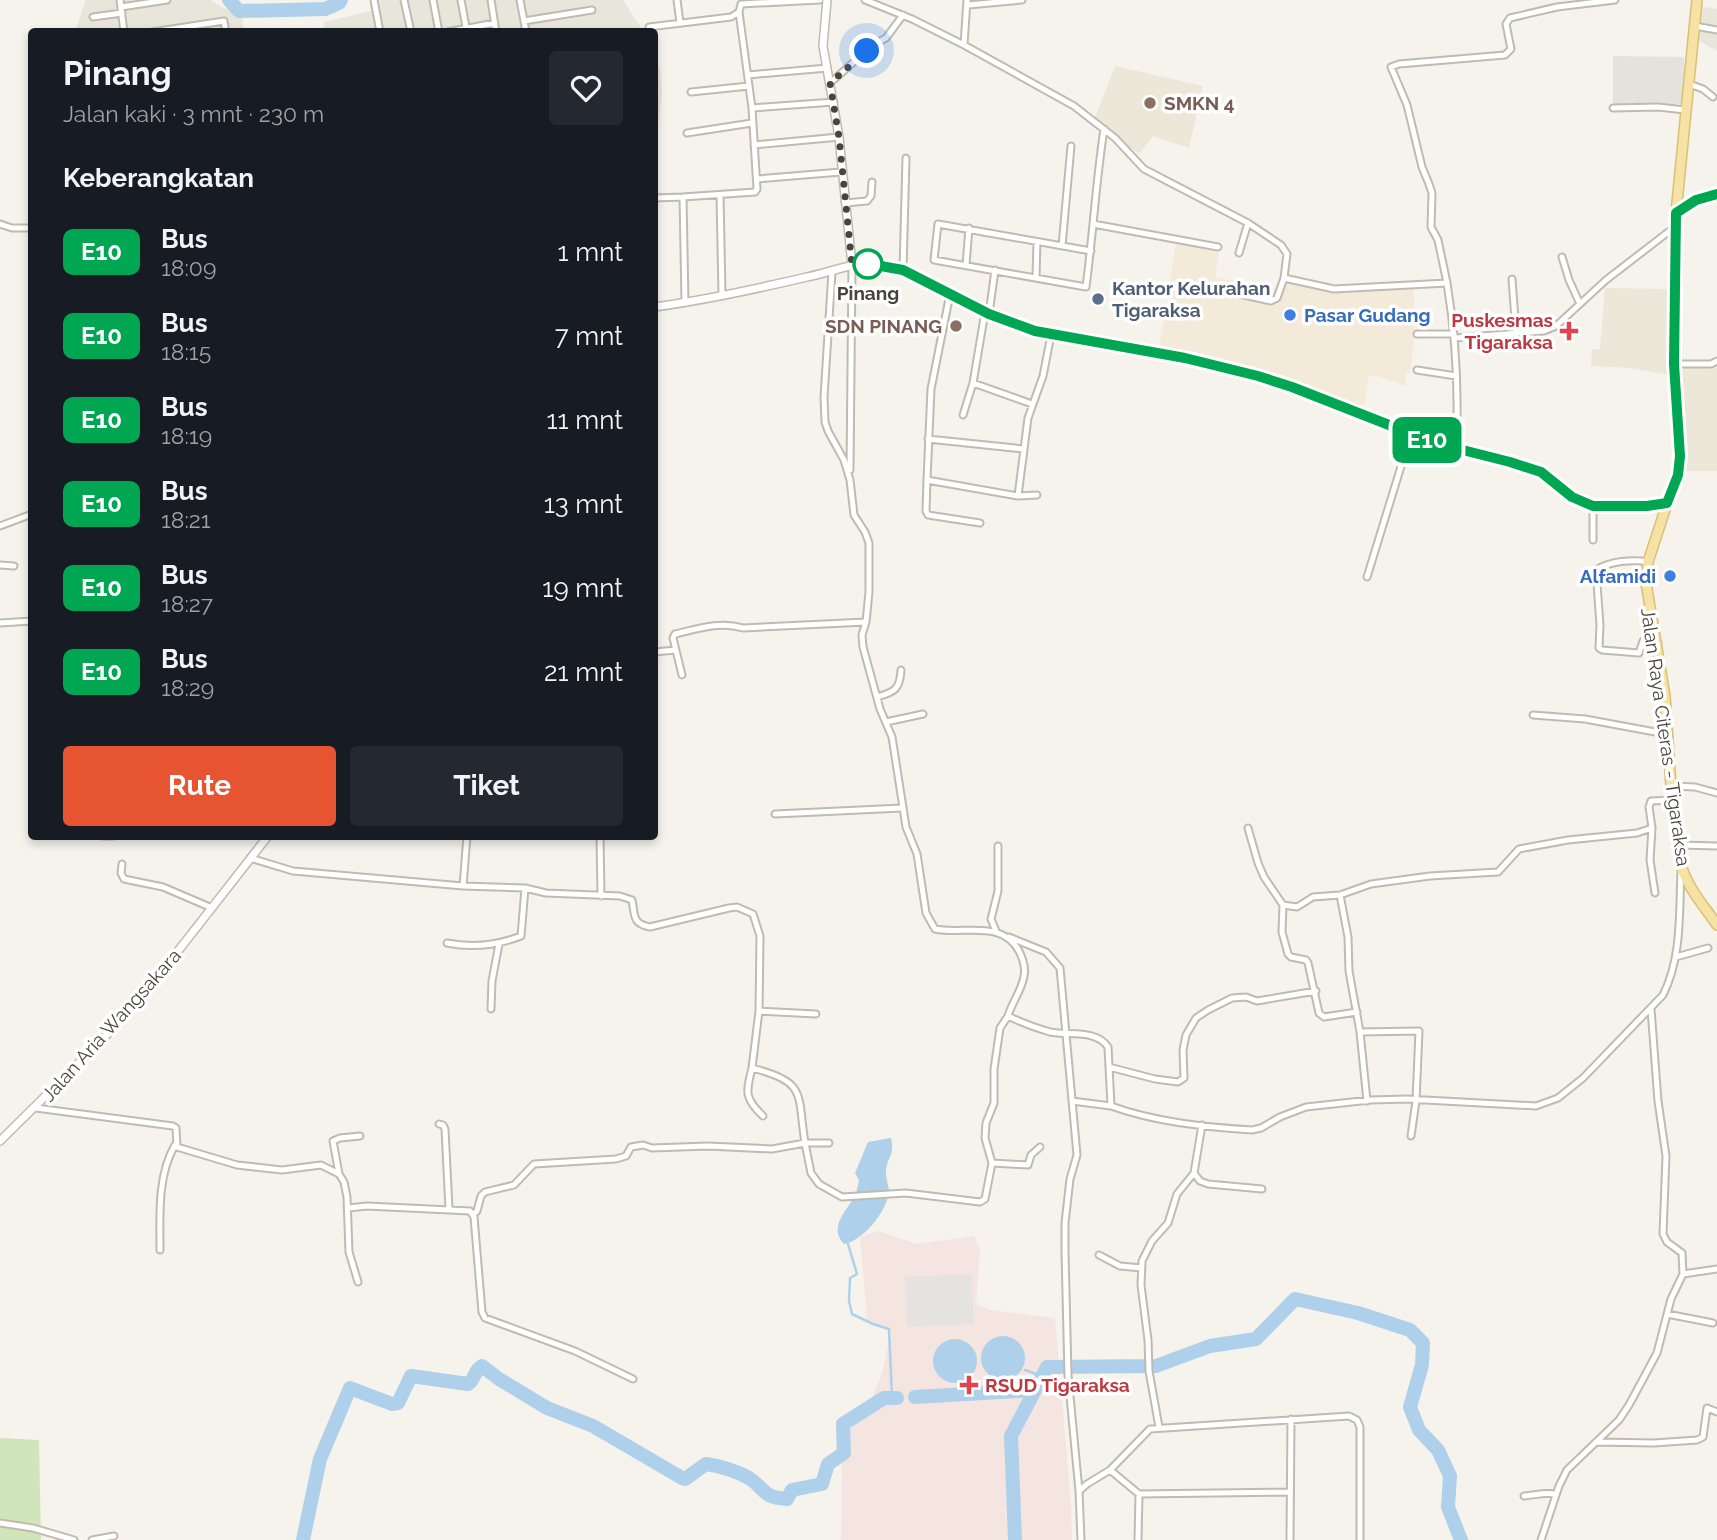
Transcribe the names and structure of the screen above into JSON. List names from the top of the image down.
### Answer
{
  "streets": {
    "main road": ["Jalan Raya Citeras - Tigaraksa"],
    "street": ["Jalan Aria Wangsakara"]
  },
  "places": {
    "other": [
      "SMKN 4",
      "Pinang",
      "Kantor Kelurahan Tigaraksa",
      "Pasar Gudang",
      "SDN PINANG",
      "Alfamidi"
    ],
    "health": ["Puskesmas Tigaraksa", "RSUD Tigaraksa"]
  },
  "lines": ["bus line E10"],
  "page": {
    "on_map": "E10",
    "heading": [
      ["Pinang", "Jalan kaki · 3 mnt · 230 m"],
      "Keberangkatan"
    ],
    "list": [
      {
        "mark": "E10",
        "name": "Bus",
        "note": "18:09",
        "value": "1 mnt"
      },
      {
        "mark": "E10",
        "name": "Bus",
        "note": "18:15",
        "value": "7 mnt"
      },
      {
        "mark": "E10",
        "name": "Bus",
        "note": "18:19",
        "value": "11 mnt"
      },
      {
        "mark": "E10",
        "name": "Bus",
        "note": "18:21",
        "value": "13 mnt"
      },
      {
        "mark": "E10",
        "name": "Bus",
        "note": "18:27",
        "value": "19 mnt"
      },
      {
        "mark": "E10",
        "name": "Bus",
        "note": "18:29",
        "value": "21 mnt"
      }
    ],
    "buttons": ["Rute", "Tiket"]
  }
}
